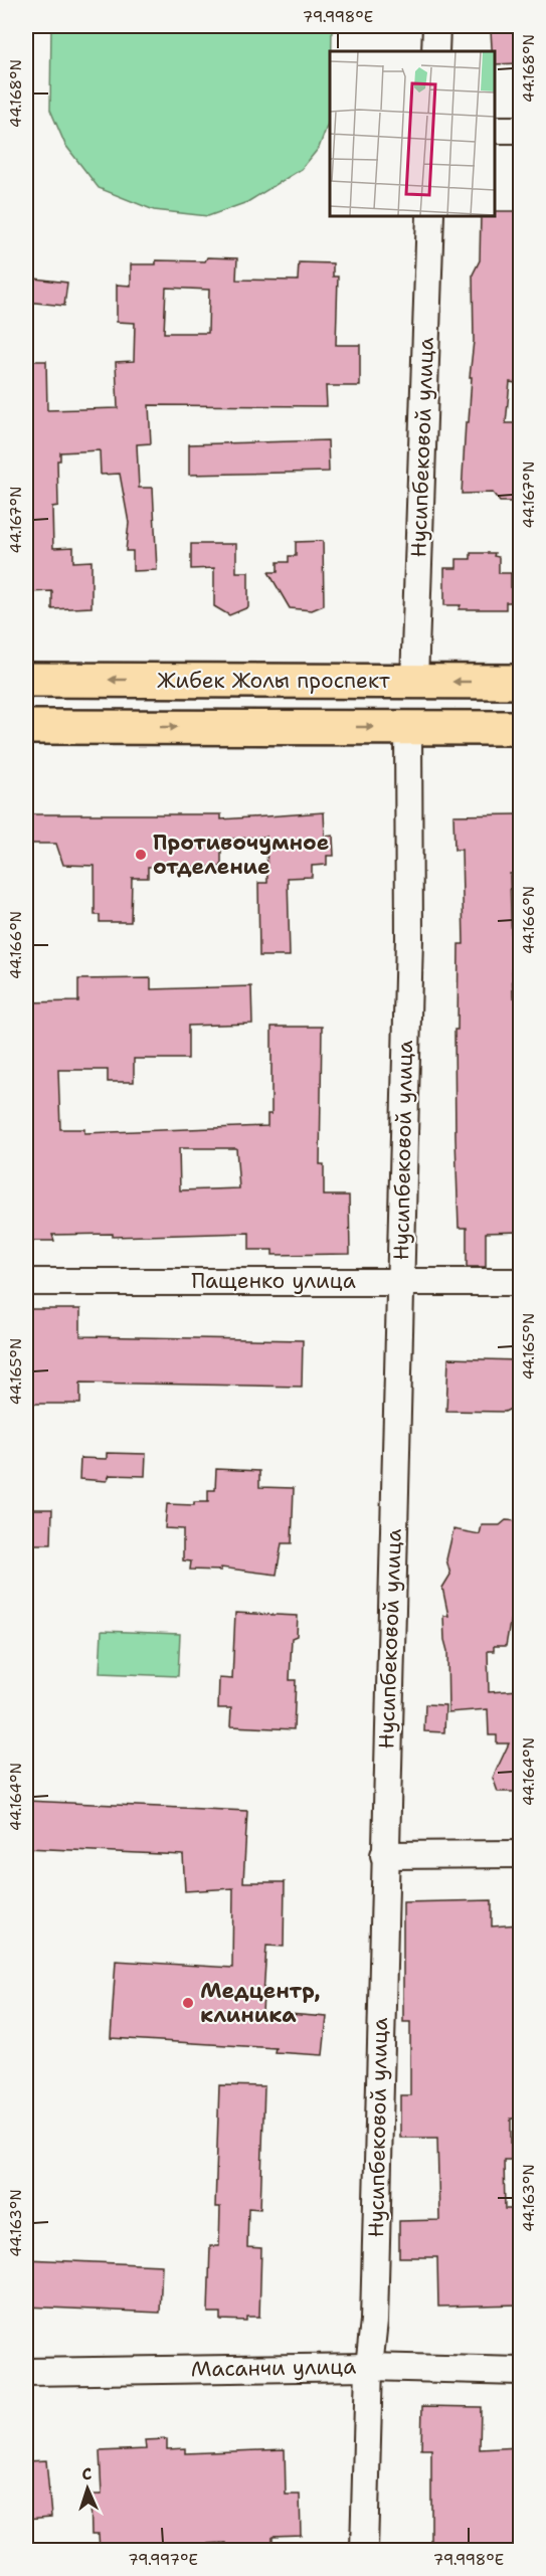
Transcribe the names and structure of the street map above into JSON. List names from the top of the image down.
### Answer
{
  "streets": {
    "highway": ["Жибек Жолы проспект"],
    "street": ["Нусипбековой улица", "Пащенко улица", "Масанчи улица"]
  },
  "crossings": [
    ["Нусипбековой улица", "Жибек Жолы проспект"],
    ["Нусипбековой улица", "Пащенко улица"],
    ["Нусипбековой улица", "Масанчи улица"]
  ],
  "places": ["Противочумное отделение", "Медцентр, клиника"],
  "north": "top",
  "coordinates": [
    "79.998°E",
    "44.168°N",
    "44.167°N",
    "44.166°N",
    "44.165°N",
    "44.164°N",
    "44.163°N",
    "79.997°E"
  ]
}
